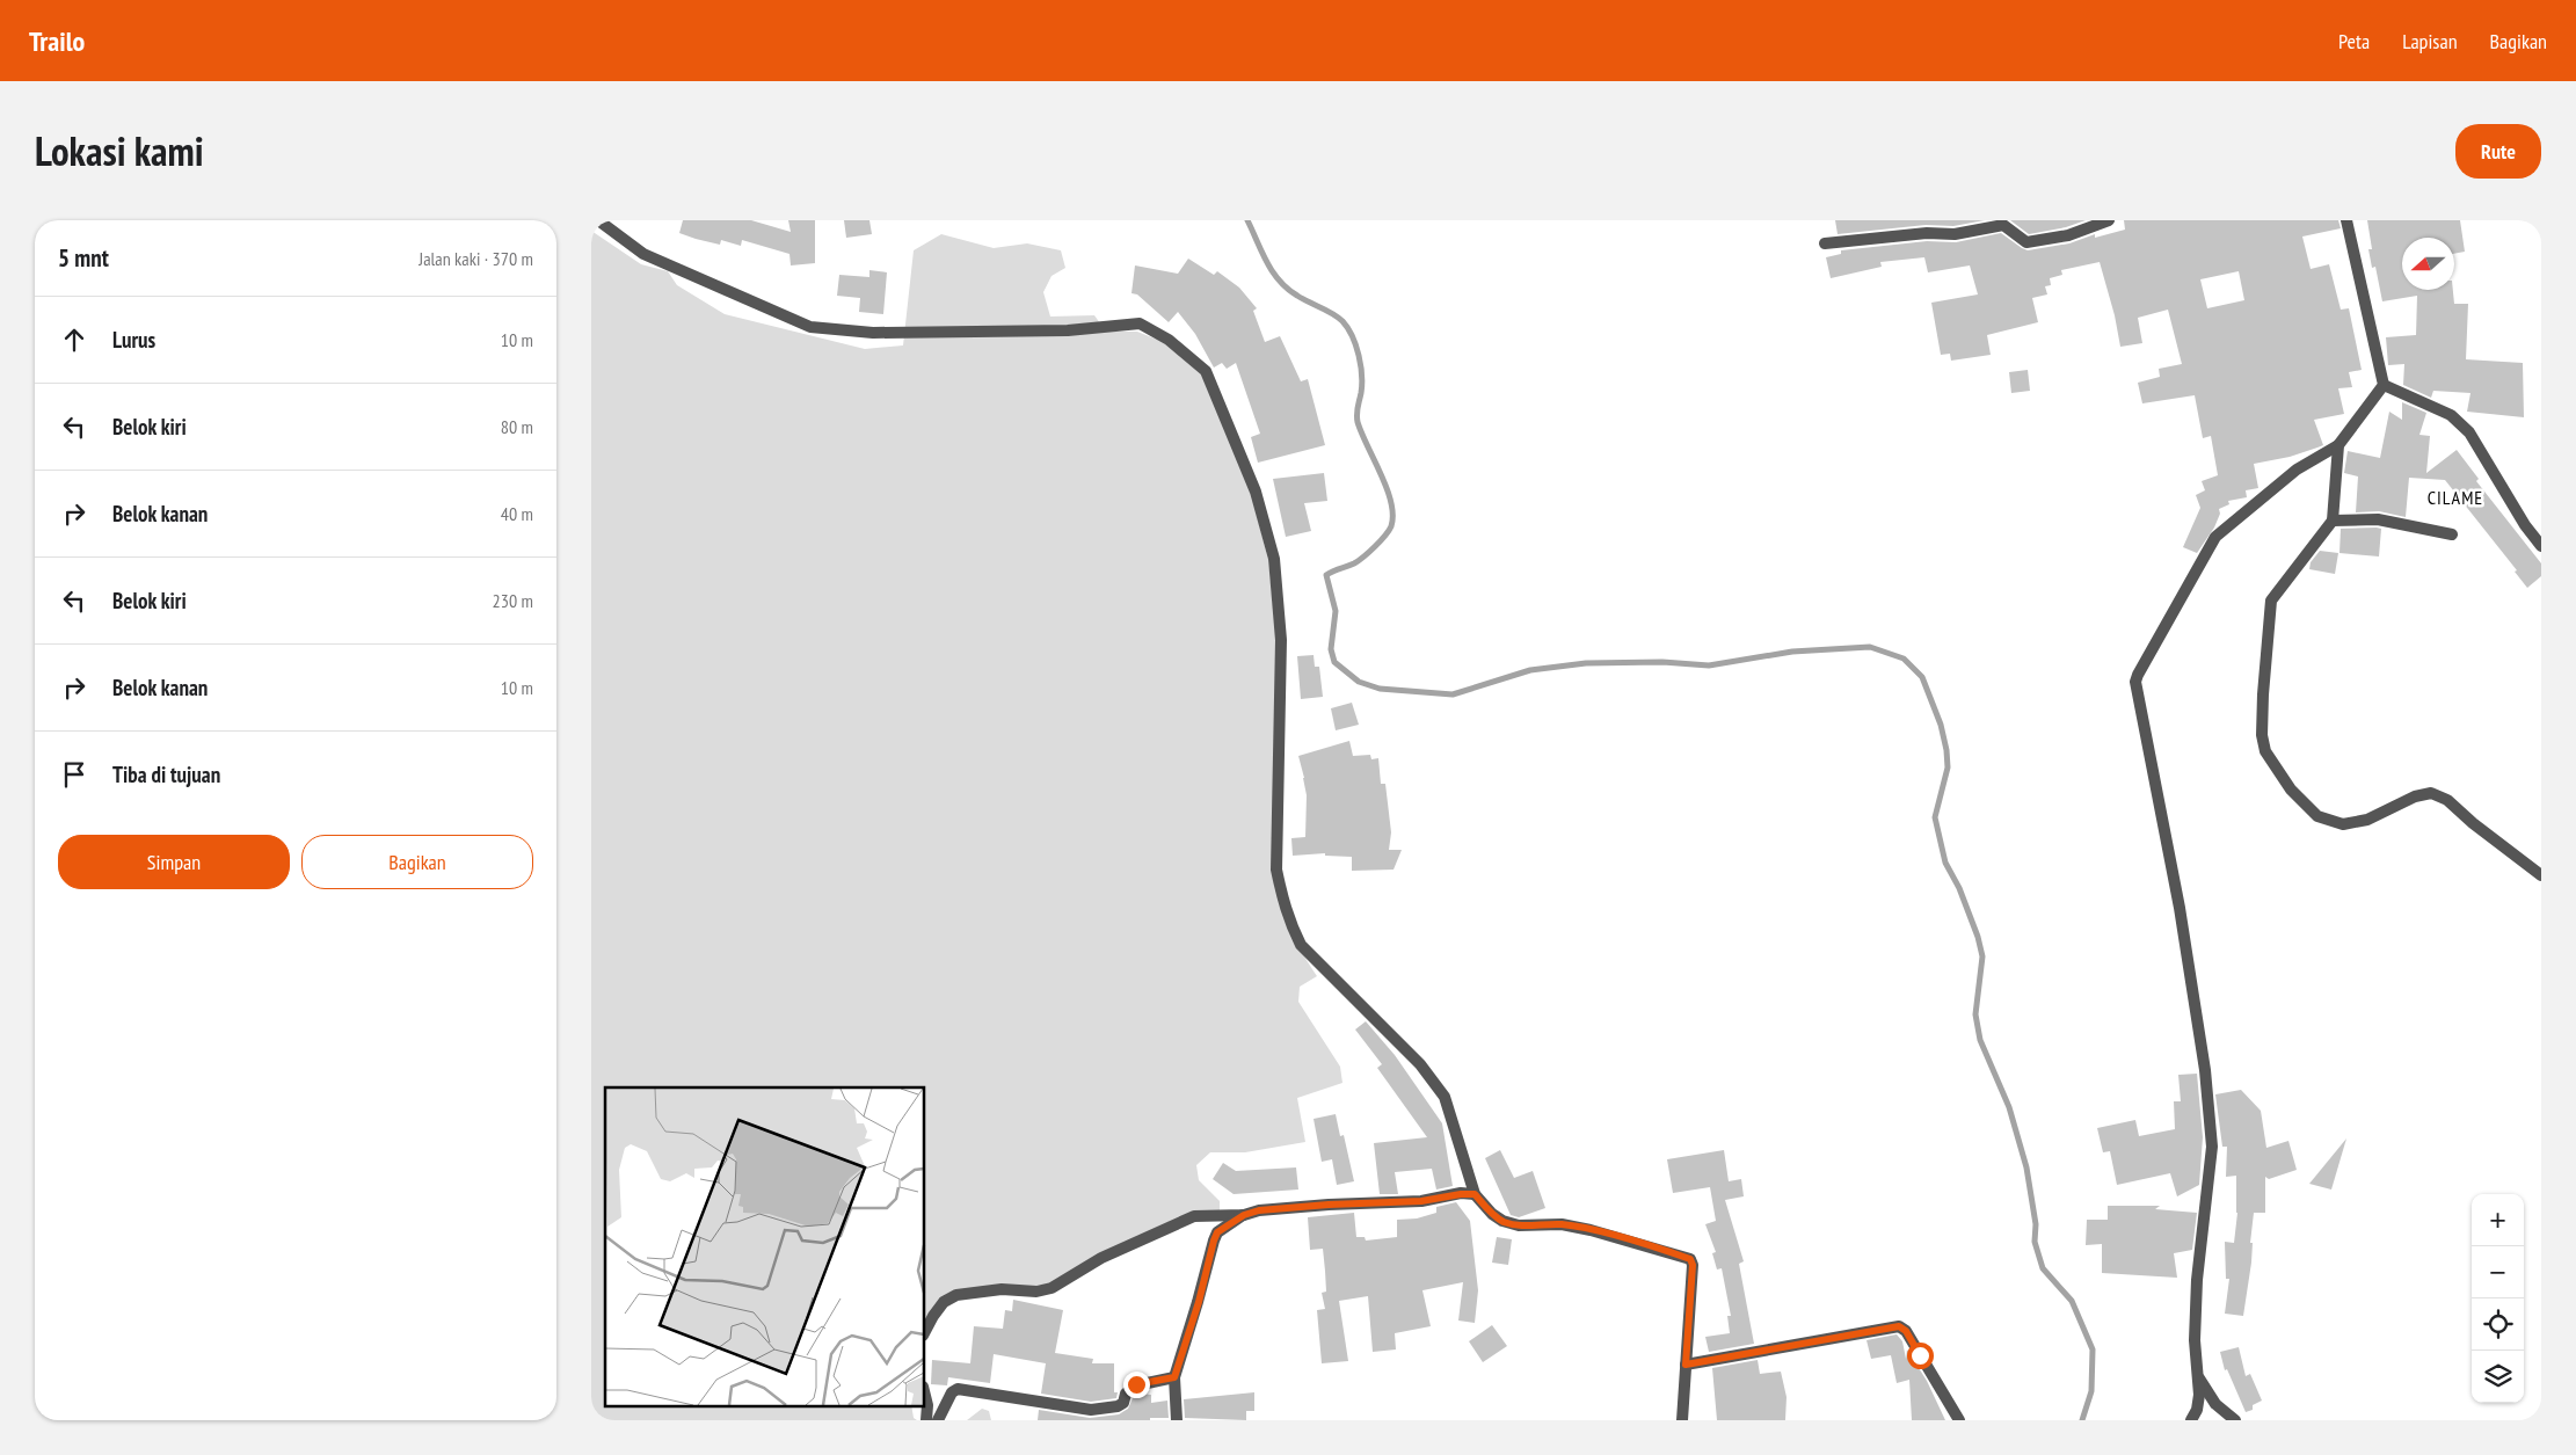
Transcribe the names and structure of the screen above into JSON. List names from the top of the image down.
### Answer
{
  "districts": ["CILAME"],
  "north": "left",
  "page": {
    "header": "Trailo",
    "nav": ["Peta", "Lapisan", "Bagikan"],
    "title": "Lokasi kami",
    "buttons": [
      "Rute",
      ["Simpan", "Bagikan"]
    ],
    "heading": ["5 mnt", "Jalan kaki · 370 m"],
    "list": [
      ["Lurus", "10 m"],
      ["Belok kiri", "80 m"],
      ["Belok kanan", "40 m"],
      ["Belok kiri", "230 m"],
      ["Belok kanan", "10 m"],
      "Tiba di tujuan"
    ],
    "map_buttons": ["+", "−"]
  }
}
